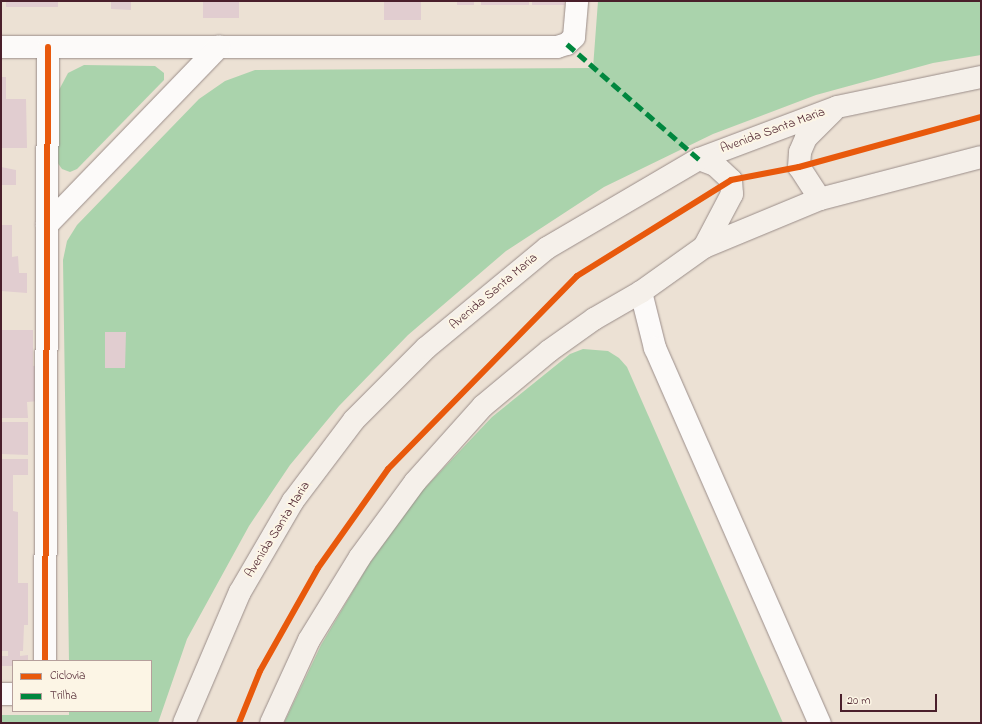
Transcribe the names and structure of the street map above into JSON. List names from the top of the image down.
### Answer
{
  "streets": {
    "main road": ["Avenida Santa Maria"]
  },
  "legend": ["Ciclovia", "Trilha"],
  "scale_bar": "20 m"
}
